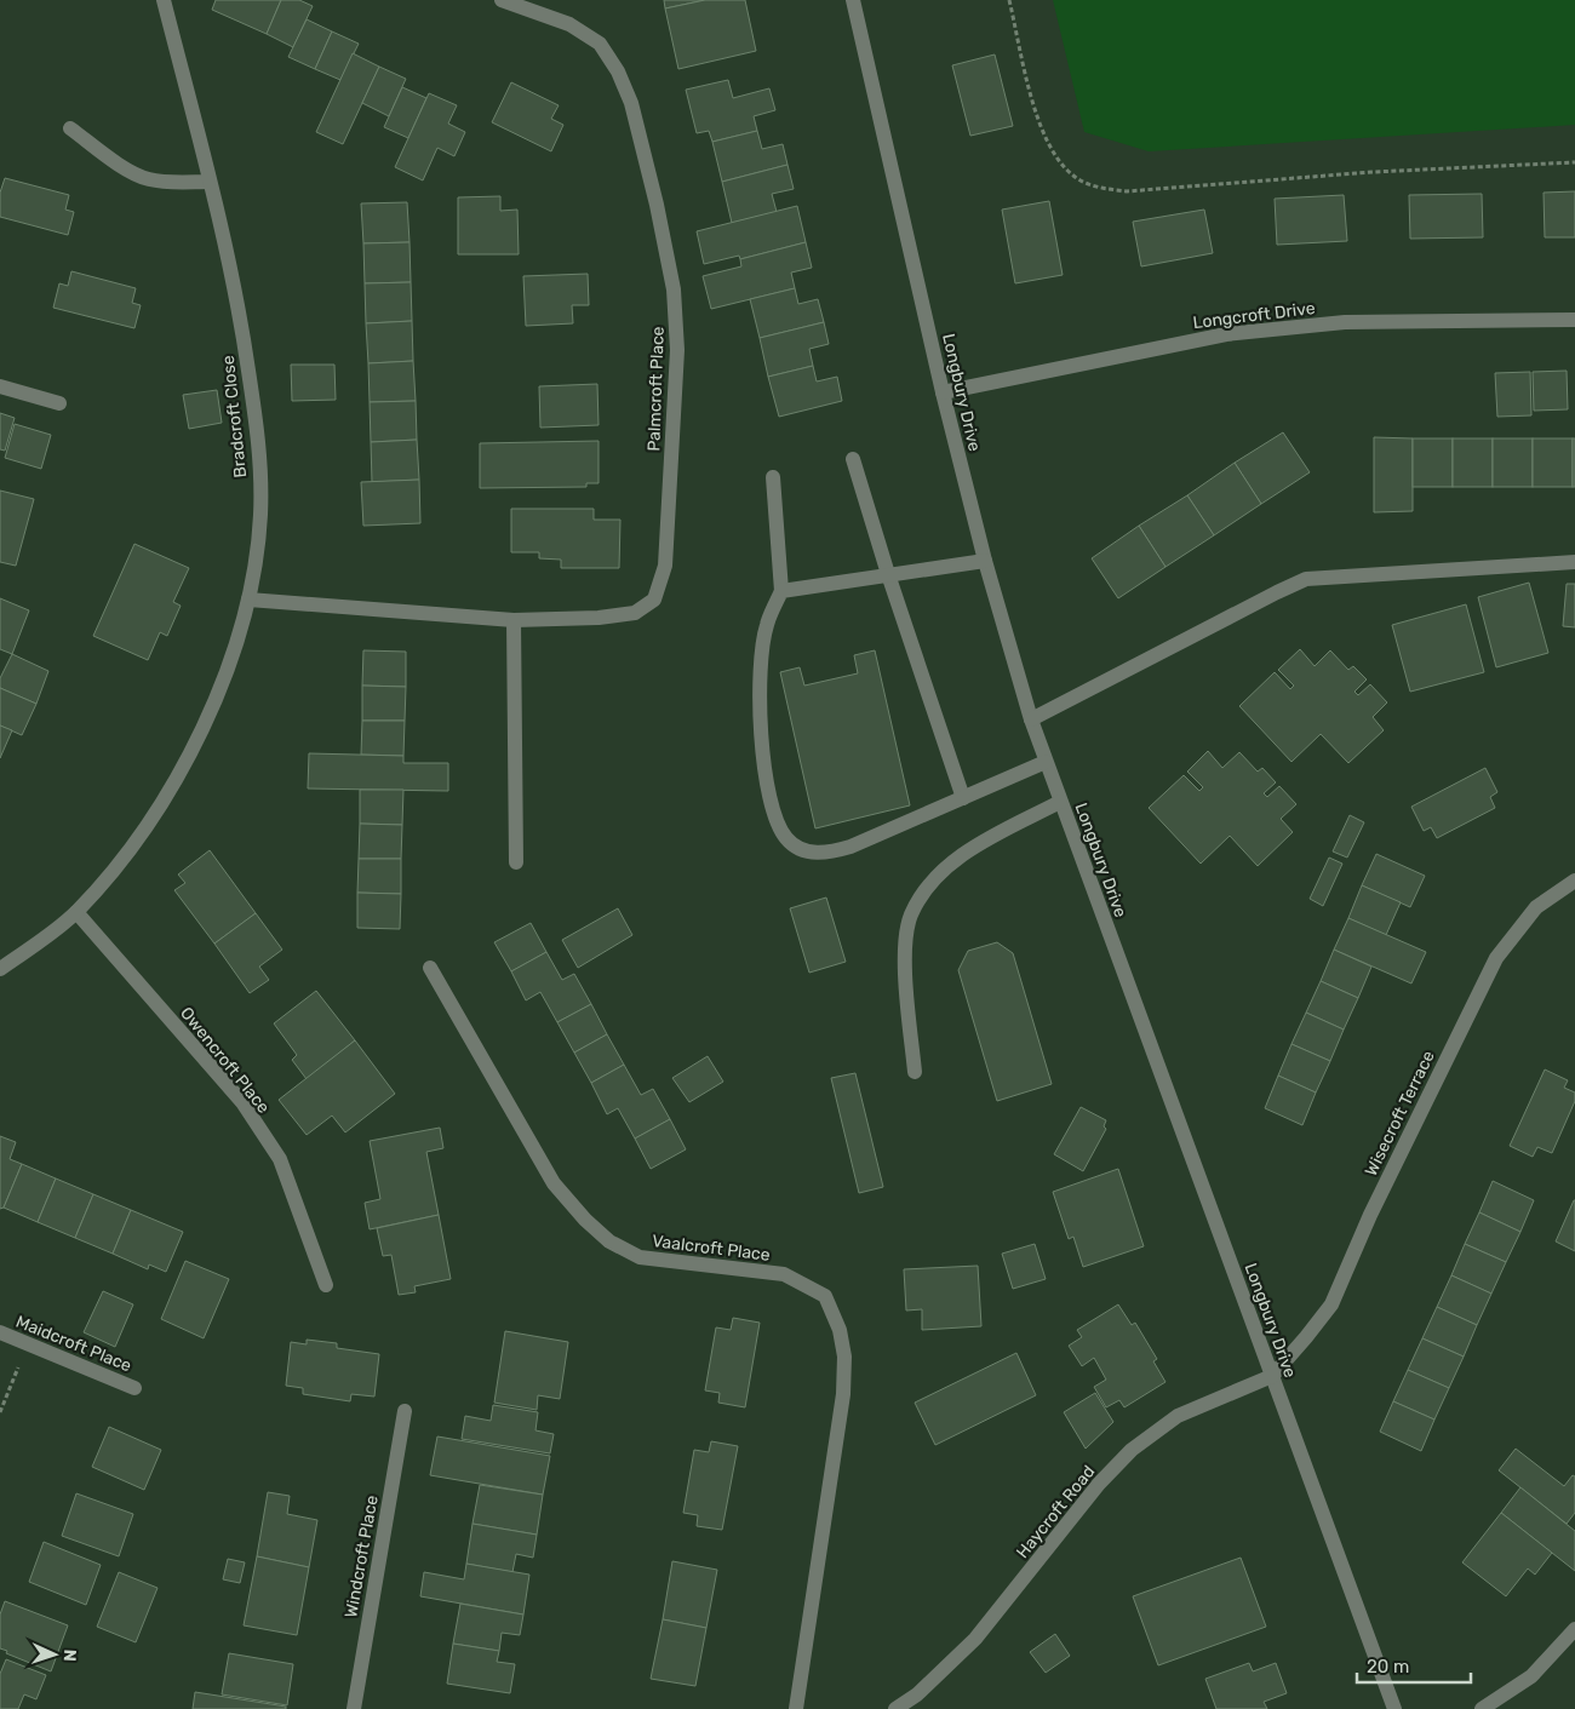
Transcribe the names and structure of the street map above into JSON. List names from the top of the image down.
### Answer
{
  "streets": {
    "street": [
      "Longcroft Drive",
      "Palmcroft Place",
      "Longbury Drive",
      "Bradcroft Close",
      "Owencroft Place",
      "Wisecroft Terrace",
      "Vaalcroft Place",
      "Maidcroft Place",
      "Haycroft Road",
      "Windcroft Place"
    ]
  },
  "crossings": [
    ["Longcroft Drive", "Longbury Drive"],
    ["Palmcroft Place", "Bradcroft Close"],
    ["Longbury Drive", "Wisecroft Terrace"],
    ["Longbury Drive", "Haycroft Road"],
    ["Bradcroft Close", "Owencroft Place"],
    ["Wisecroft Terrace", "Haycroft Road"]
  ],
  "scale_bar": "20 m",
  "north": "right"
}
